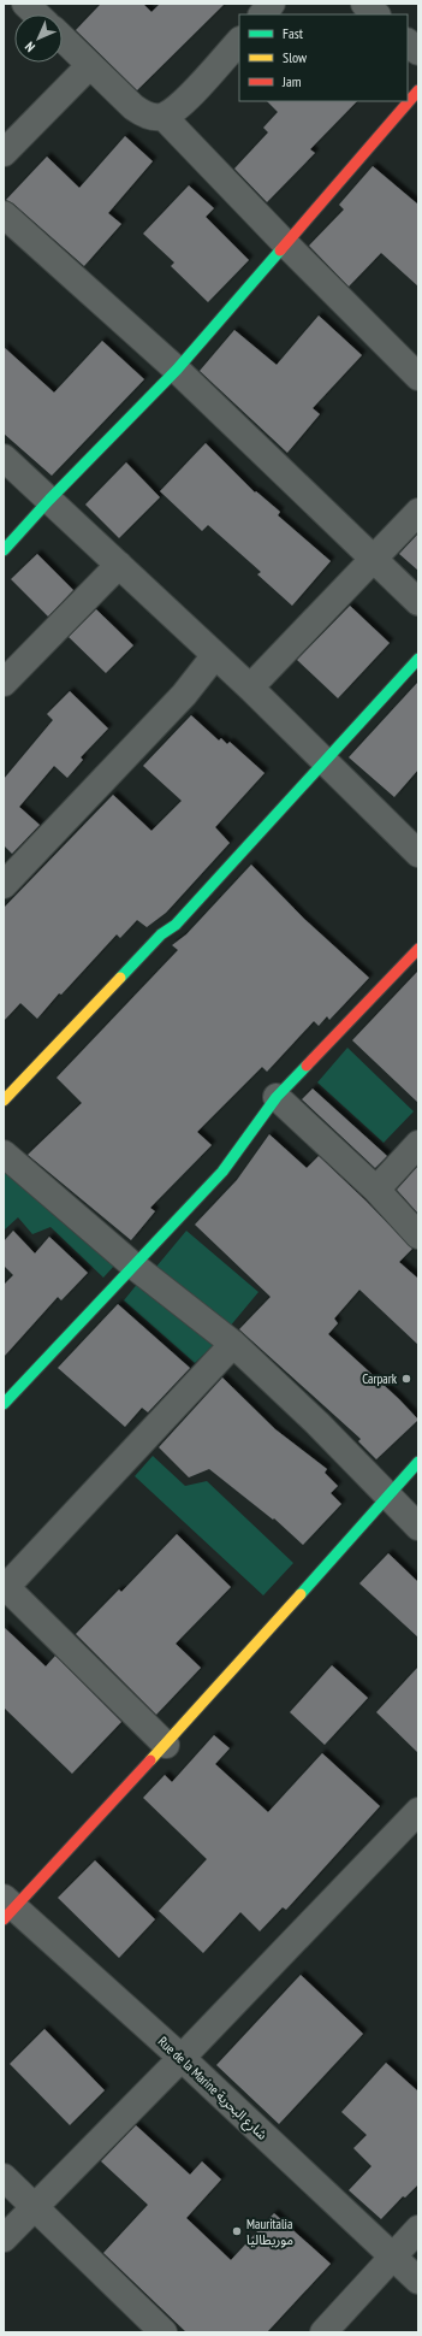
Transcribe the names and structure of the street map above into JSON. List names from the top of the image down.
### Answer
{
  "streets": {
    "street": ["Rue de la Marine شارع البحرية"]
  },
  "places": ["Carpark", "Mauritalia موريطاليا"],
  "legend": ["Fast", "Slow", "Jam"],
  "north": "bottom left"
}
